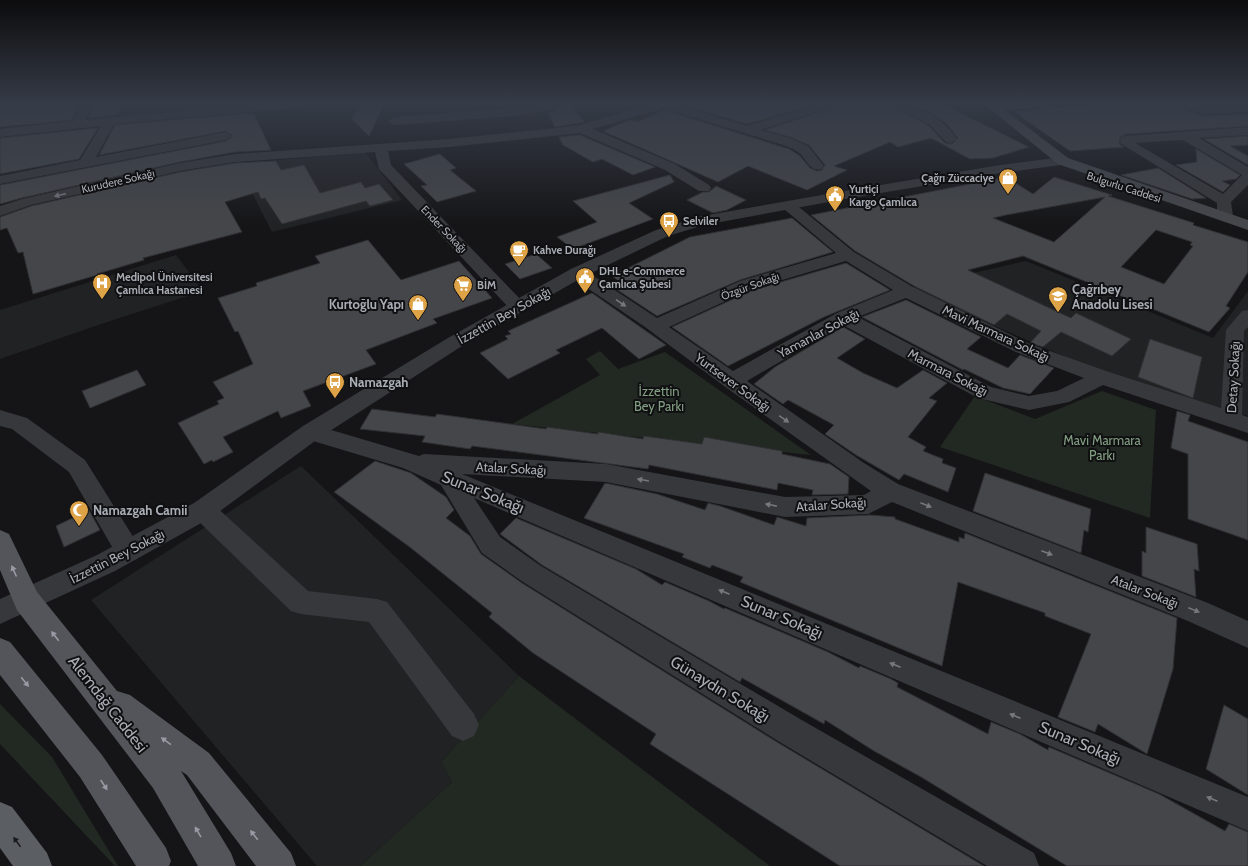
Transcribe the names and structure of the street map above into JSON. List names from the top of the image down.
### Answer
{
  "streets": {
    "main road": ["Bulgurlu Caddesi", "Alemdağ Caddesi"],
    "street": [
      "Kurudere Sokağı",
      "Ender Sokağı",
      "Özgür Sokağı",
      "İzzettin Bey Sokağı",
      "Yamanlar Sokağı",
      "Mavi Marmara Sokağı",
      "Marmara Sokağı",
      "Detay Sokağı",
      "Yurtsever Sokağı",
      "Atalar Sokağı",
      "Sunar Sokağı",
      "Günaydın Sokağı"
    ]
  },
  "crossings": [
    ["Kurudere Sokağı", "Ender Sokağı"],
    ["Bulgurlu Caddesi", "İzzettin Bey Sokağı"],
    ["Ender Sokağı", "İzzettin Bey Sokağı"],
    ["Özgür Sokağı", "Mavi Marmara Sokağı"],
    ["Özgür Sokağı", "Yurtsever Sokağı"],
    ["İzzettin Bey Sokağı", "Mavi Marmara Sokağı"],
    ["İzzettin Bey Sokağı", "Yurtsever Sokağı"],
    ["İzzettin Bey Sokağı", "Sunar Sokağı"],
    ["İzzettin Bey Sokağı", "Alemdağ Caddesi"],
    ["Yamanlar Sokağı", "Mavi Marmara Sokağı"],
    ["Yamanlar Sokağı", "Marmara Sokağı"],
    ["Yamanlar Sokağı", "Yurtsever Sokağı"],
    ["Mavi Marmara Sokağı", "Marmara Sokağı"],
    ["Mavi Marmara Sokağı", "Detay Sokağı"],
    ["Yurtsever Sokağı", "Atalar Sokağı"],
    ["Atalar Sokağı", "Sunar Sokağı"],
    ["Sunar Sokağı", "Günaydın Sokağı"]
  ],
  "one_way": ["Yurtsever Sokağı", "Sunar Sokağı"],
  "parks": ["İzzettin Bey Parkı", "Mavi Marmara Parkı"],
  "places": {
    "shop": ["Çağrı Züccaciye", "Kurtoğlu Yapı"],
    "public building": ["Yurtiçi Kargo Çamlıca", "DHL e-Commerce Çamlıca Şubesi"],
    "bus stop": ["Selviler", "Namazgah"],
    "cafe": ["Kahve Durağı"],
    "hospital": ["Medipol Üniversitesi Çamlıca Hastanesi"],
    "supermarket": ["BİM"],
    "school or university": ["Çağrıbey Anadolu Lisesi"],
    "mosque": ["Namazgah Camii"]
  }
}
